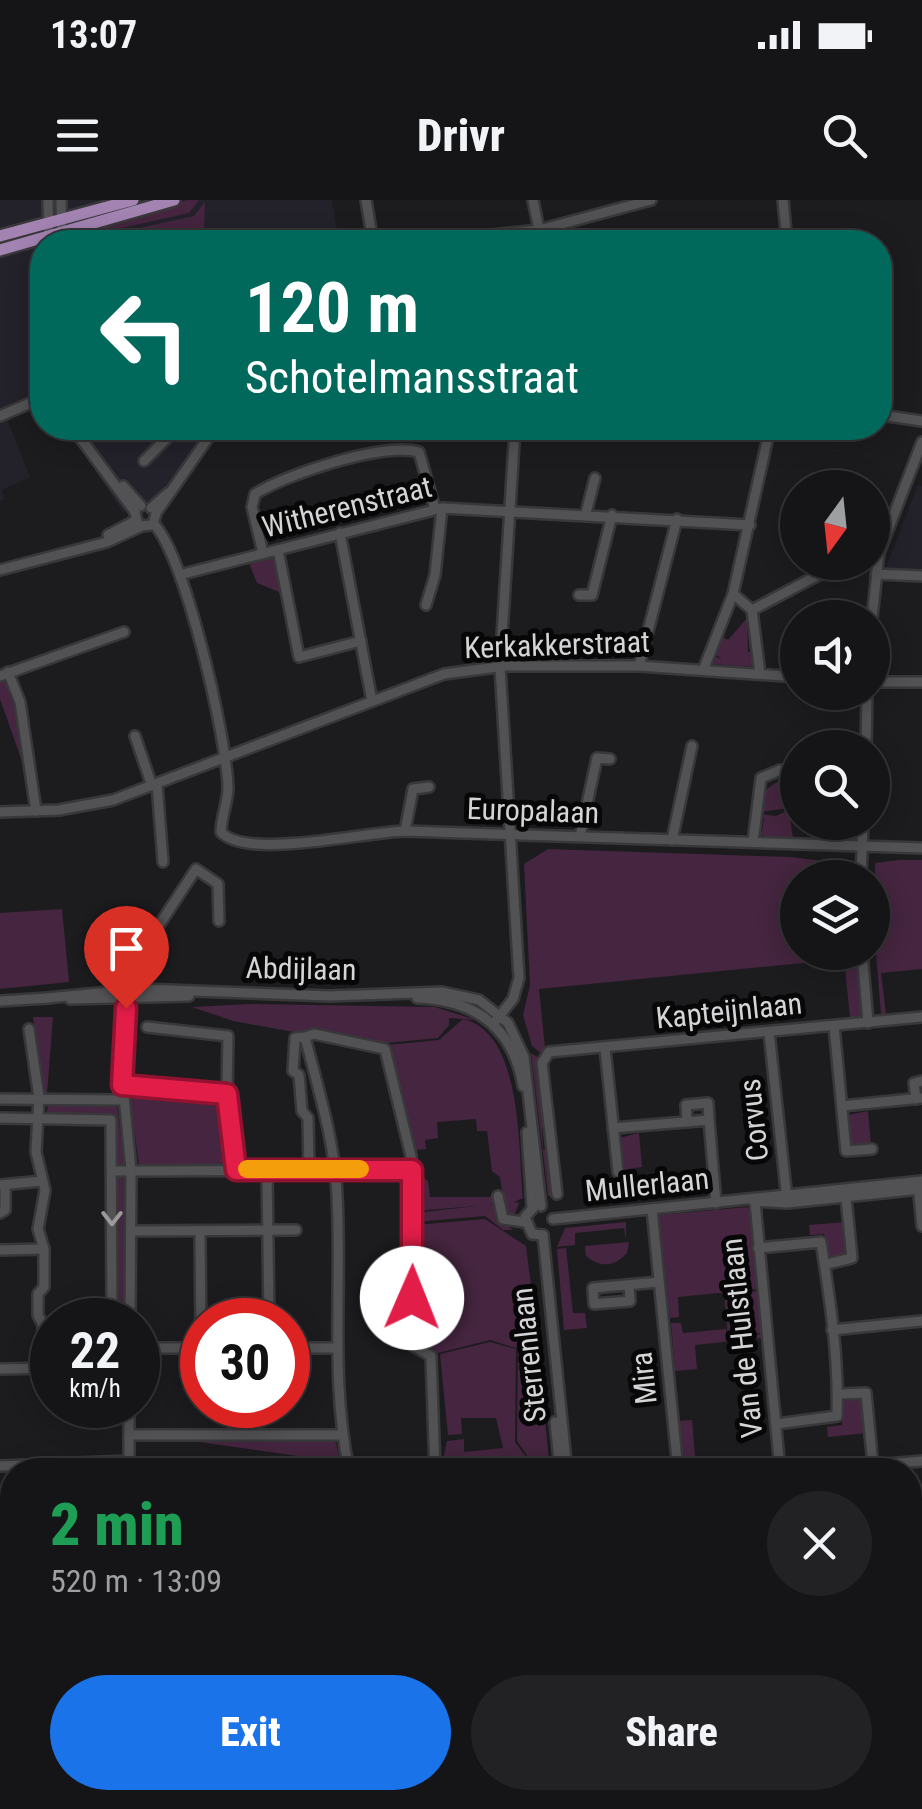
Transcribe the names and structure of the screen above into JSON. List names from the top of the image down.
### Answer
{
  "streets": {
    "street": [
      "Witherenstraat",
      "Kerkakkerstraat",
      "Europalaan",
      "Abdijlaan",
      "Kapteijnlaan",
      "Corvus",
      "Mullerlaan",
      "Van de Hulstlaan",
      "Sterrenlaan",
      "Mira"
    ]
  },
  "crossings": [
    ["Kerkakkerstraat", "Europalaan"],
    ["Kapteijnlaan", "Corvus"],
    ["Corvus", "Mullerlaan"],
    ["Mullerlaan", "Van de Hulstlaan"],
    ["Mullerlaan", "Mira"]
  ],
  "north": "bottom",
  "page": {
    "status": "13:07",
    "header": "Drivr",
    "turn": ["120 m", "Schotelmansstraat"],
    "speed": "22 km/h",
    "limit": "30",
    "heading": ["2 min", "520 m · 13:09"],
    "buttons": ["Exit", "Share"]
  }
}
